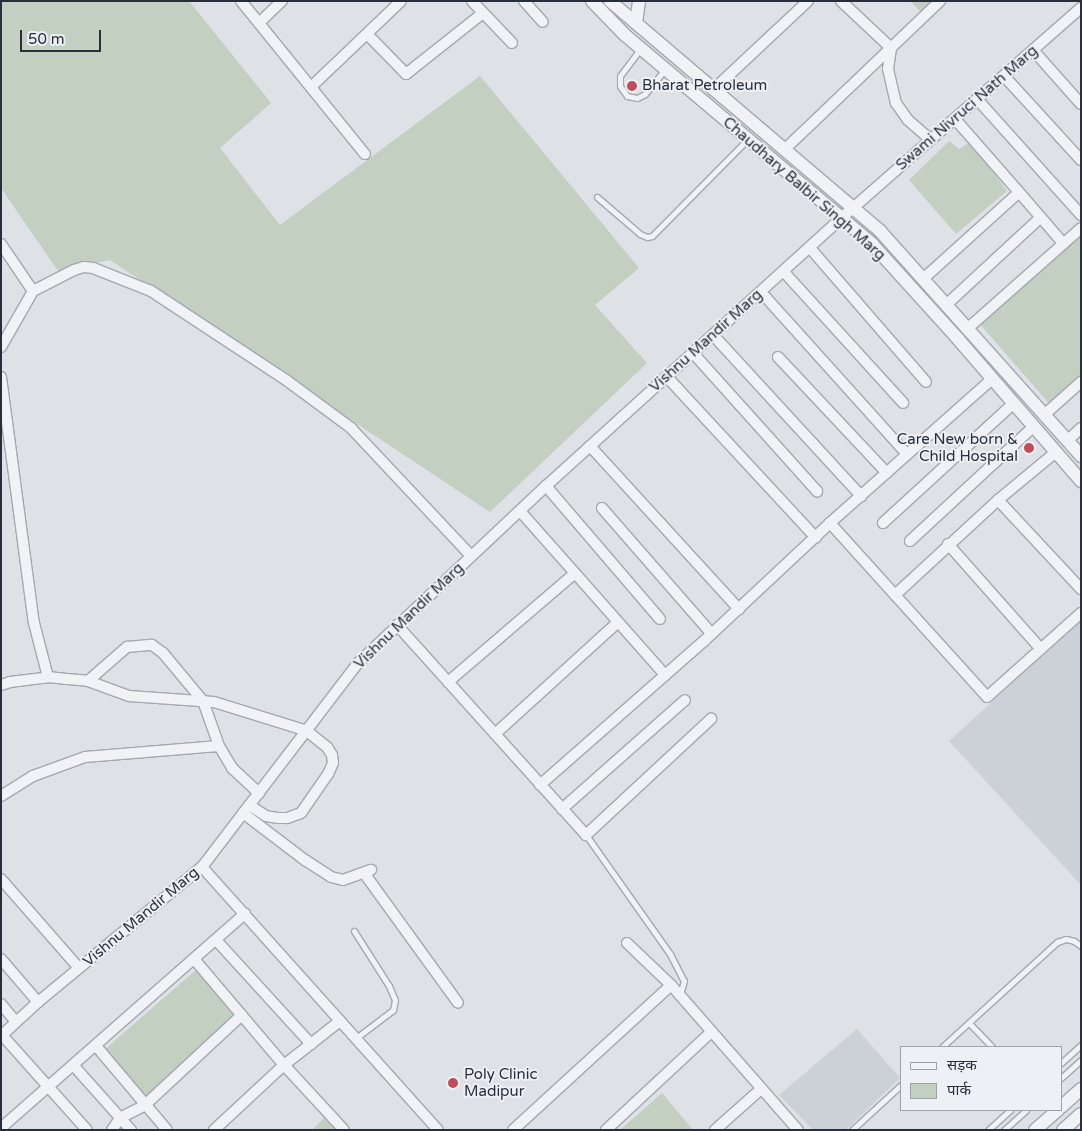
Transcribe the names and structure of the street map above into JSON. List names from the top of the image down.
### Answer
{
  "streets": {
    "street": ["Swami Nivruci Nath Marg", "Chaudhary Balbir Singh Marg", "Vishnu Mandir Marg"]
  },
  "crossings": [
    ["Swami Nivruci Nath Marg", "Chaudhary Balbir Singh Marg"],
    ["Swami Nivruci Nath Marg", "Vishnu Mandir Marg"],
    ["Chaudhary Balbir Singh Marg", "Vishnu Mandir Marg"]
  ],
  "places": ["Bharat Petroleum", "Care New born & Child Hospital", "Poly Clinic Madipur"],
  "legend": ["सड़क", "पार्क"],
  "scale_bar": "50 m"
}
